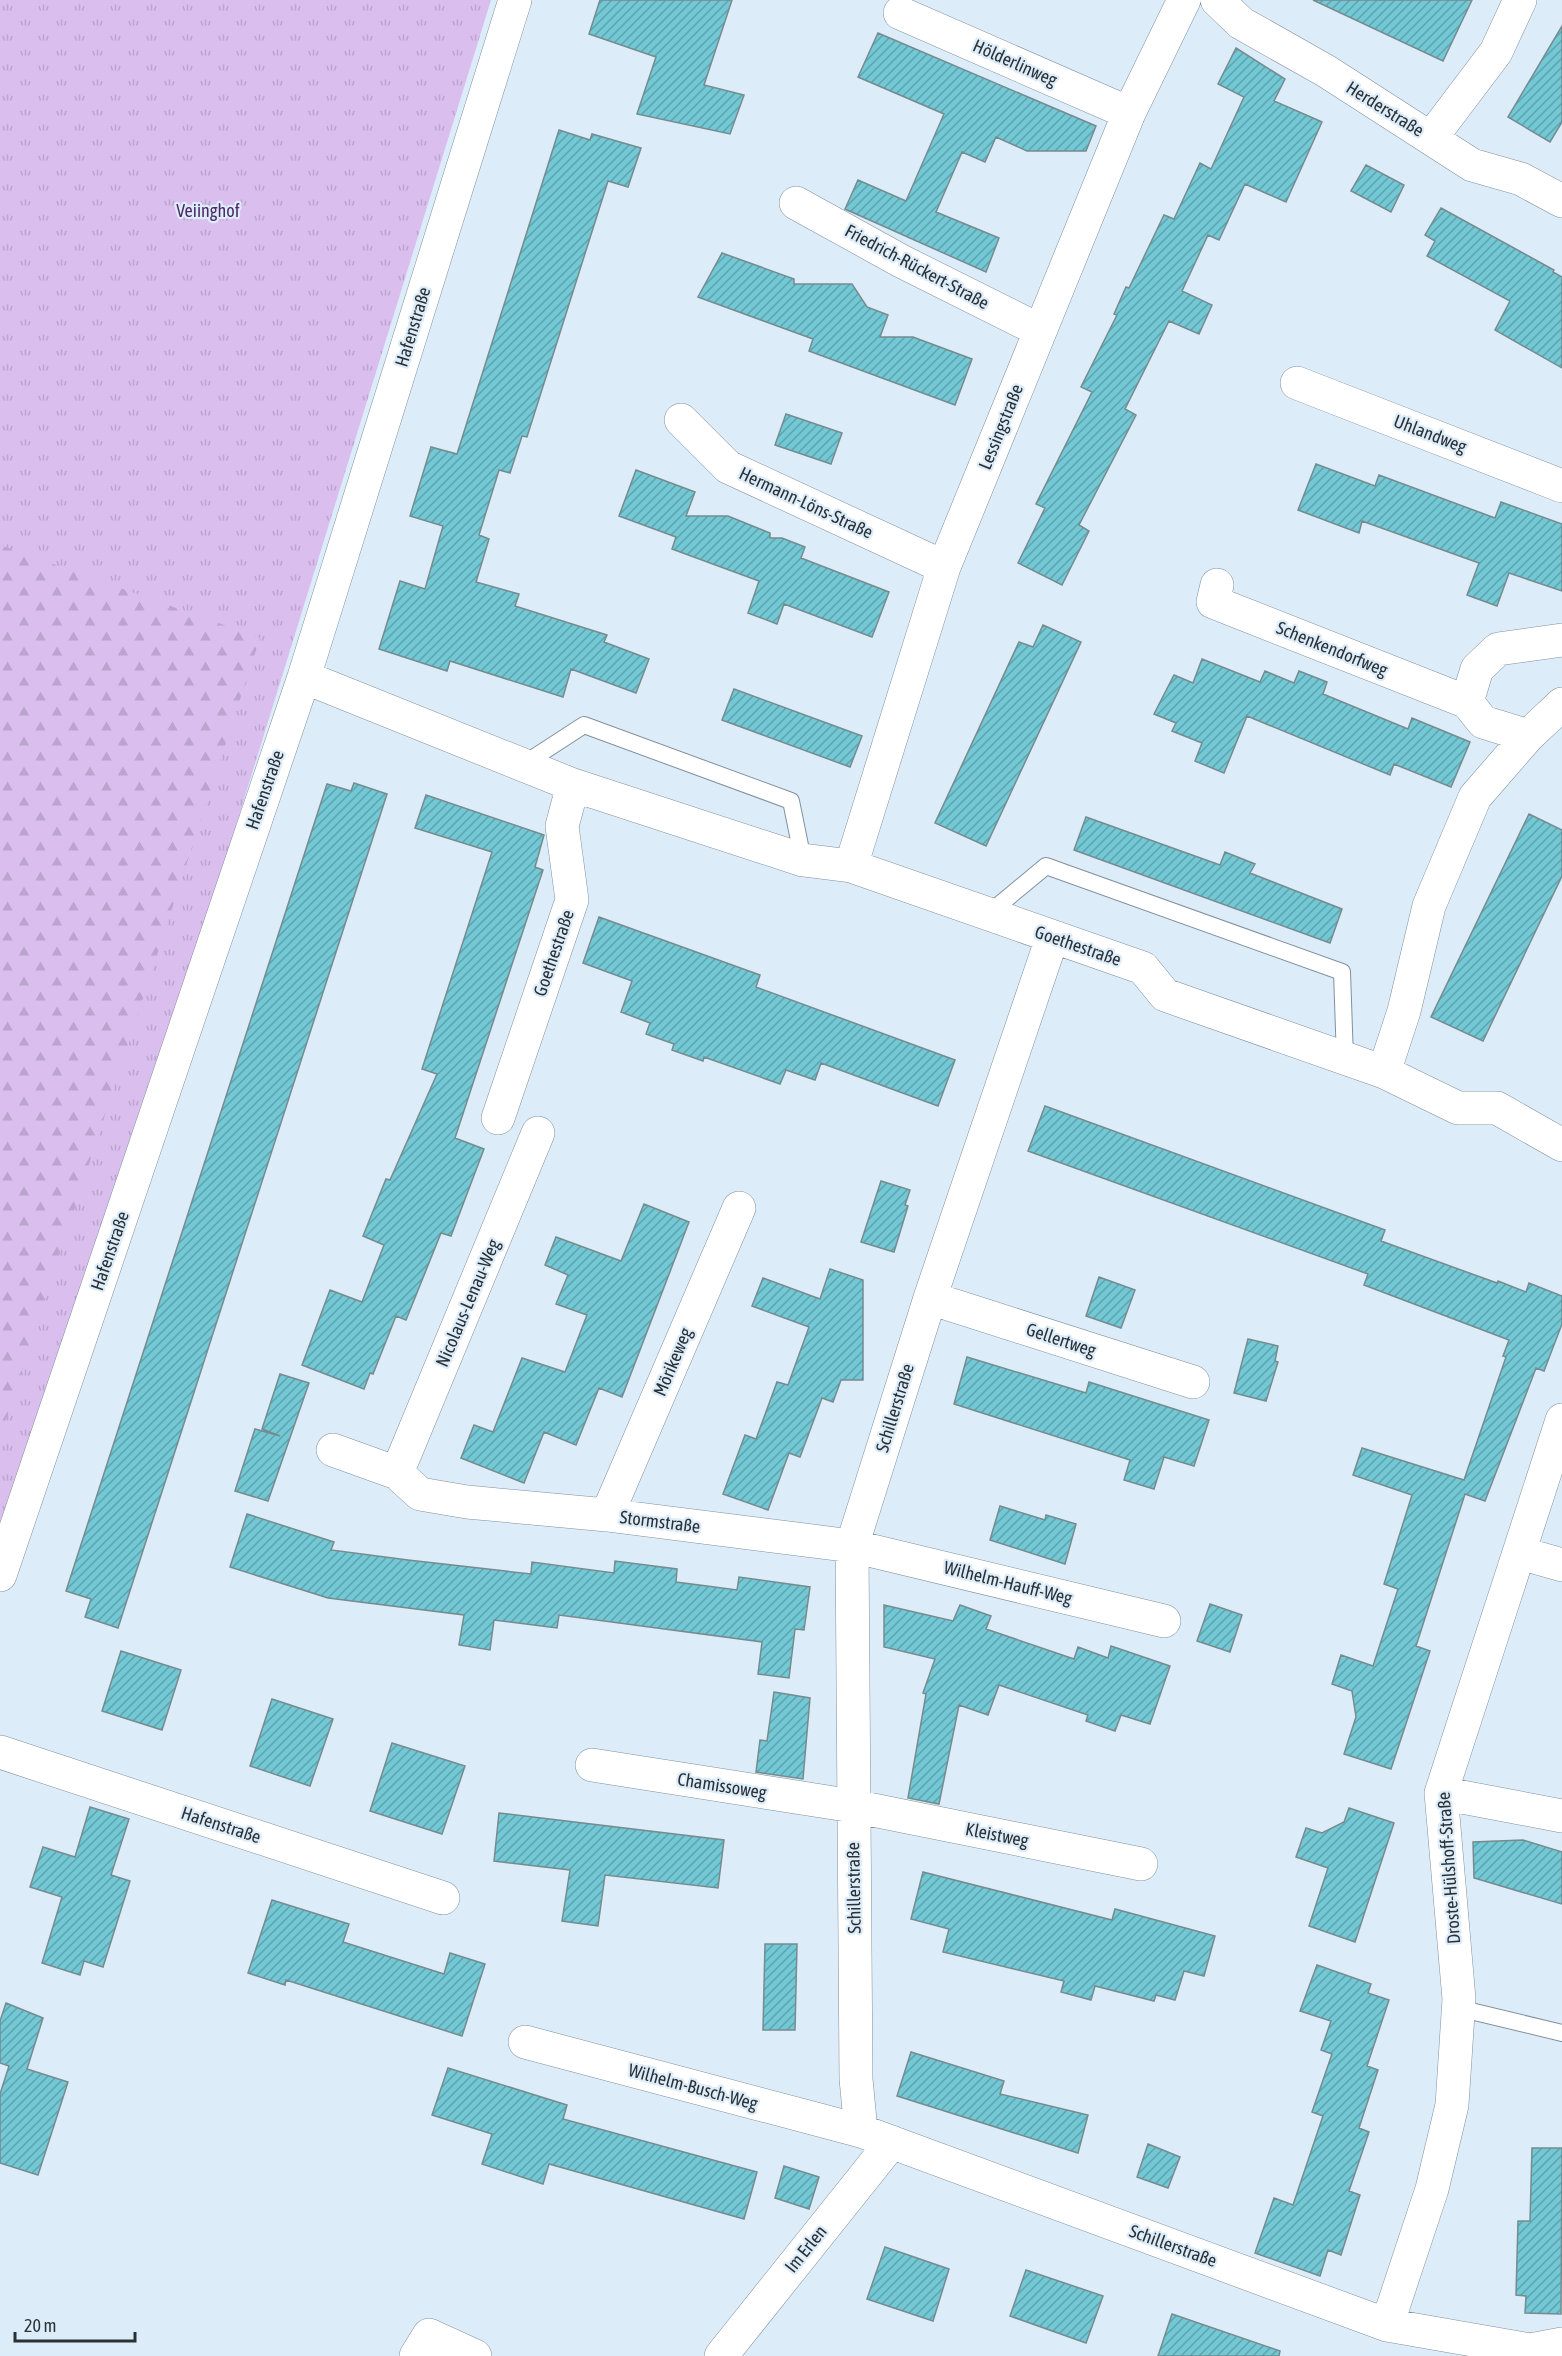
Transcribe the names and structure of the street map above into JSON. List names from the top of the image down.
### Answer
{
  "streets": {
    "street": [
      "Hölderlinweg",
      "Herderstraße",
      "Friedrich-Rückert-Straße",
      "Hafenstraße",
      "Lessingstraße",
      "Uhlandweg",
      "Hermann-Löns-Straße",
      "Schenkendorfweg",
      "Goethestraße",
      "Nicolaus-Lenau-Weg",
      "Gellertweg",
      "Mörikeweg",
      "Schillerstraße",
      "Stormstraße",
      "Wilhelm-Hauff-Weg",
      "Chamissoweg",
      "Kleistweg",
      "Droste-Hülshoff-Straße",
      "Wilhelm-Busch-Weg",
      "Im Erlen"
    ]
  },
  "crossings": [
    ["Hölderlinweg", "Lessingstraße"],
    ["Friedrich-Rückert-Straße", "Lessingstraße"],
    ["Hafenstraße", "Goethestraße"],
    ["Lessingstraße", "Hermann-Löns-Straße"],
    ["Lessingstraße", "Goethestraße"],
    ["Goethestraße", "Schillerstraße"],
    ["Nicolaus-Lenau-Weg", "Stormstraße"],
    ["Gellertweg", "Schillerstraße"],
    ["Mörikeweg", "Stormstraße"],
    ["Schillerstraße", "Stormstraße"],
    ["Schillerstraße", "Wilhelm-Hauff-Weg"],
    ["Schillerstraße", "Chamissoweg"],
    ["Schillerstraße", "Kleistweg"],
    ["Schillerstraße", "Droste-Hülshoff-Straße"],
    ["Schillerstraße", "Wilhelm-Busch-Weg"],
    ["Schillerstraße", "Im Erlen"],
    ["Stormstraße", "Wilhelm-Hauff-Weg"],
    ["Chamissoweg", "Kleistweg"]
  ],
  "parks": ["Veiinghof"],
  "scale_bar": "20 m"
}
